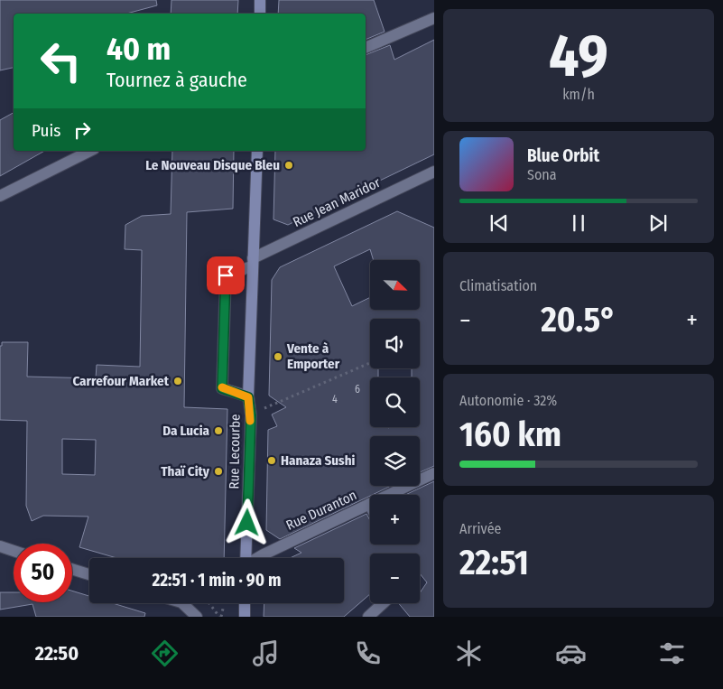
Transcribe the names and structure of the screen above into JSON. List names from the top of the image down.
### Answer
{
  "streets": {
    "main road": ["Rue Lecourbe"],
    "street": ["Rue Jean Maridor", "Rue Duranton"]
  },
  "crossings": [
    ["Rue Jean Maridor", "Rue Lecourbe"]
  ],
  "places": [
    "Le Nouveau Disque Bleu",
    "Vente à Emporter",
    "Carrefour Market",
    "Da Lucia",
    "Hanaza Sushi",
    "Thaï City"
  ],
  "house_numbers": ["6", "4"],
  "north": "bottom right",
  "page": {
    "tile": [
      ["49", "km/h"],
      "Climatisation",
      ["Autonomie · 32%", "160 km"],
      ["Arrivée", "22:51"]
    ],
    "turn": ["40 m", "Tournez à gauche"],
    "then": "Puis",
    "song": ["Blue Orbit", "Sona"],
    "map_buttons": ["+", "−"],
    "heat": ["−", "20.5°", "+"],
    "limit": "50",
    "trip": "22:51 · 1 min · 90 m",
    "tabs": "22:50"
  }
}
